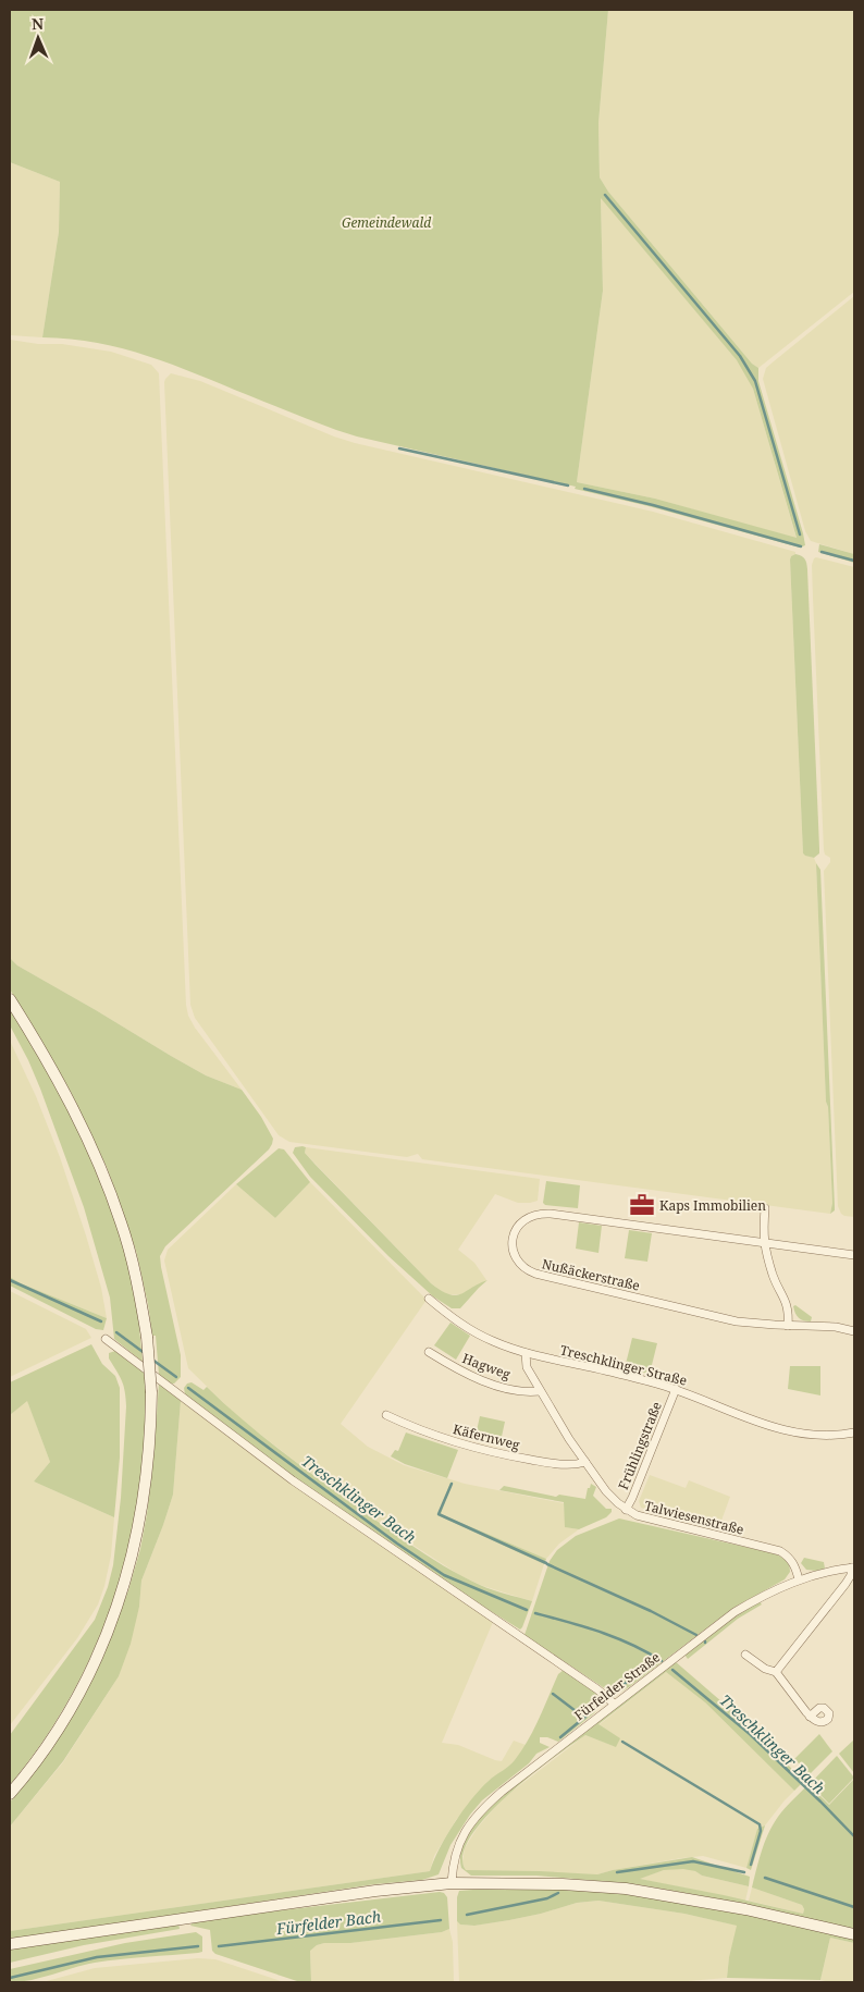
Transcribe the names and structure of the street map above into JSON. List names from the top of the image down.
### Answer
{
  "streets": {
    "street": [
      "Nußäckerstraße",
      "Treschklinger Straße",
      "Hagweg",
      "Käfernweg",
      "Frühlingstraße",
      "Talwiesenstraße",
      "Fürfelder Straße"
    ]
  },
  "crossings": [
    ["Treschklinger Straße", "Frühlingstraße"],
    ["Treschklinger Straße", "Talwiesenstraße"],
    ["Hagweg", "Talwiesenstraße"],
    ["Käfernweg", "Talwiesenstraße"],
    ["Frühlingstraße", "Talwiesenstraße"],
    ["Talwiesenstraße", "Fürfelder Straße"]
  ],
  "water": ["Treschklinger Bach", "Fürfelder Bach"],
  "parks": ["Gemeindewald"],
  "places": {
    "office": ["Kaps Immobilien"]
  },
  "north": "top"
}
